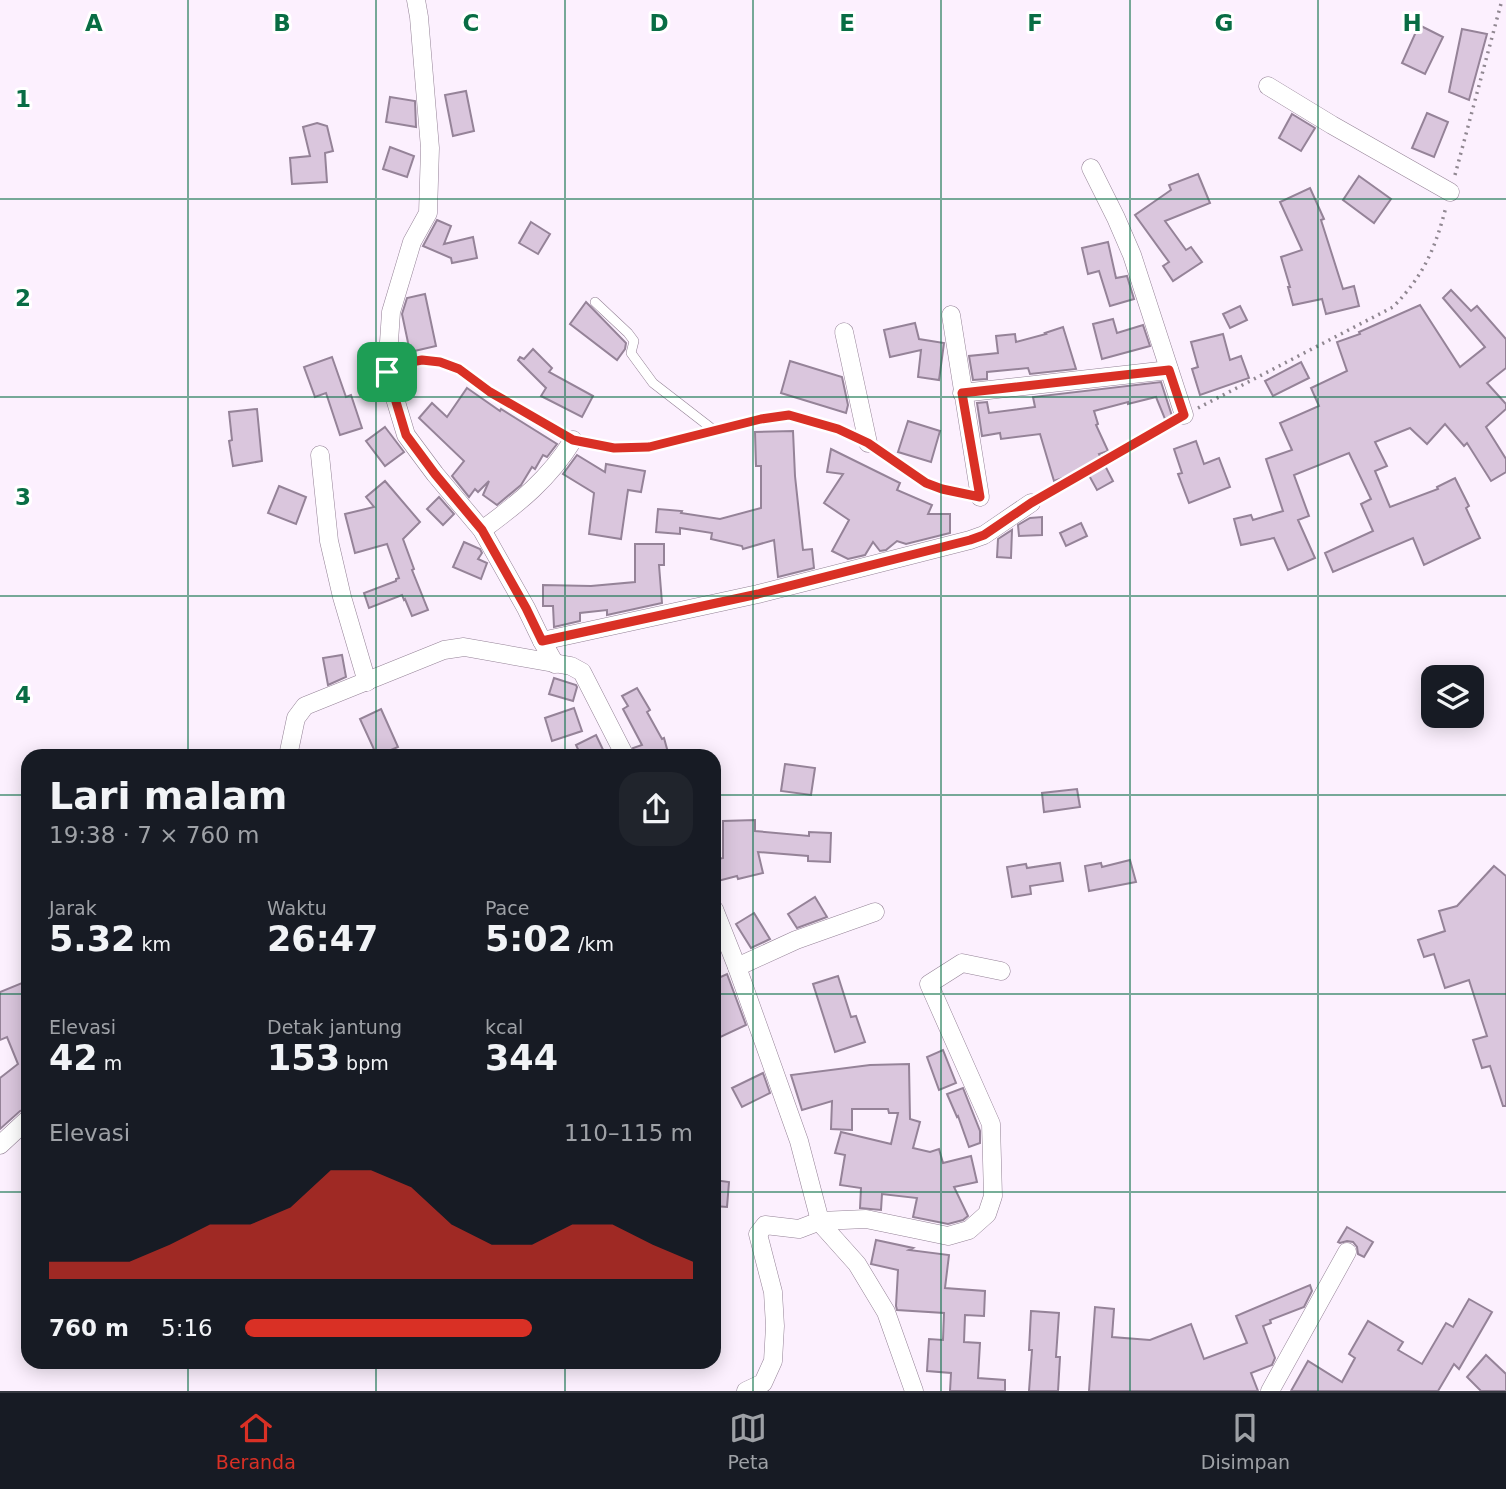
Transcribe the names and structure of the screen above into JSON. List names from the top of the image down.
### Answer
{
  "page": {
    "heading": ["Lari malam", "19:38 · 7 × 760 m"],
    "stats": [
      ["Jarak", "5.32 km"],
      ["Waktu", "26:47"],
      ["Pace", "5:02 /km"],
      ["Elevasi", "42 m"],
      ["Detak jantung", "153 bpm"],
      ["kcal", "344"]
    ],
    "chart": ["Elevasi", "110–115 m"],
    "list": [
      {
        "name": "760 m",
        "note": "5:16"
      }
    ],
    "tabs": ["Beranda", "Peta", "Disimpan"]
  },
  "grid": {
    "columns": [
      "A",
      "B",
      "C",
      "D",
      "E",
      "F",
      "G",
      "H"
    ],
    "rows": [
      "1",
      "2",
      "3",
      "4"
    ]
  }
}
